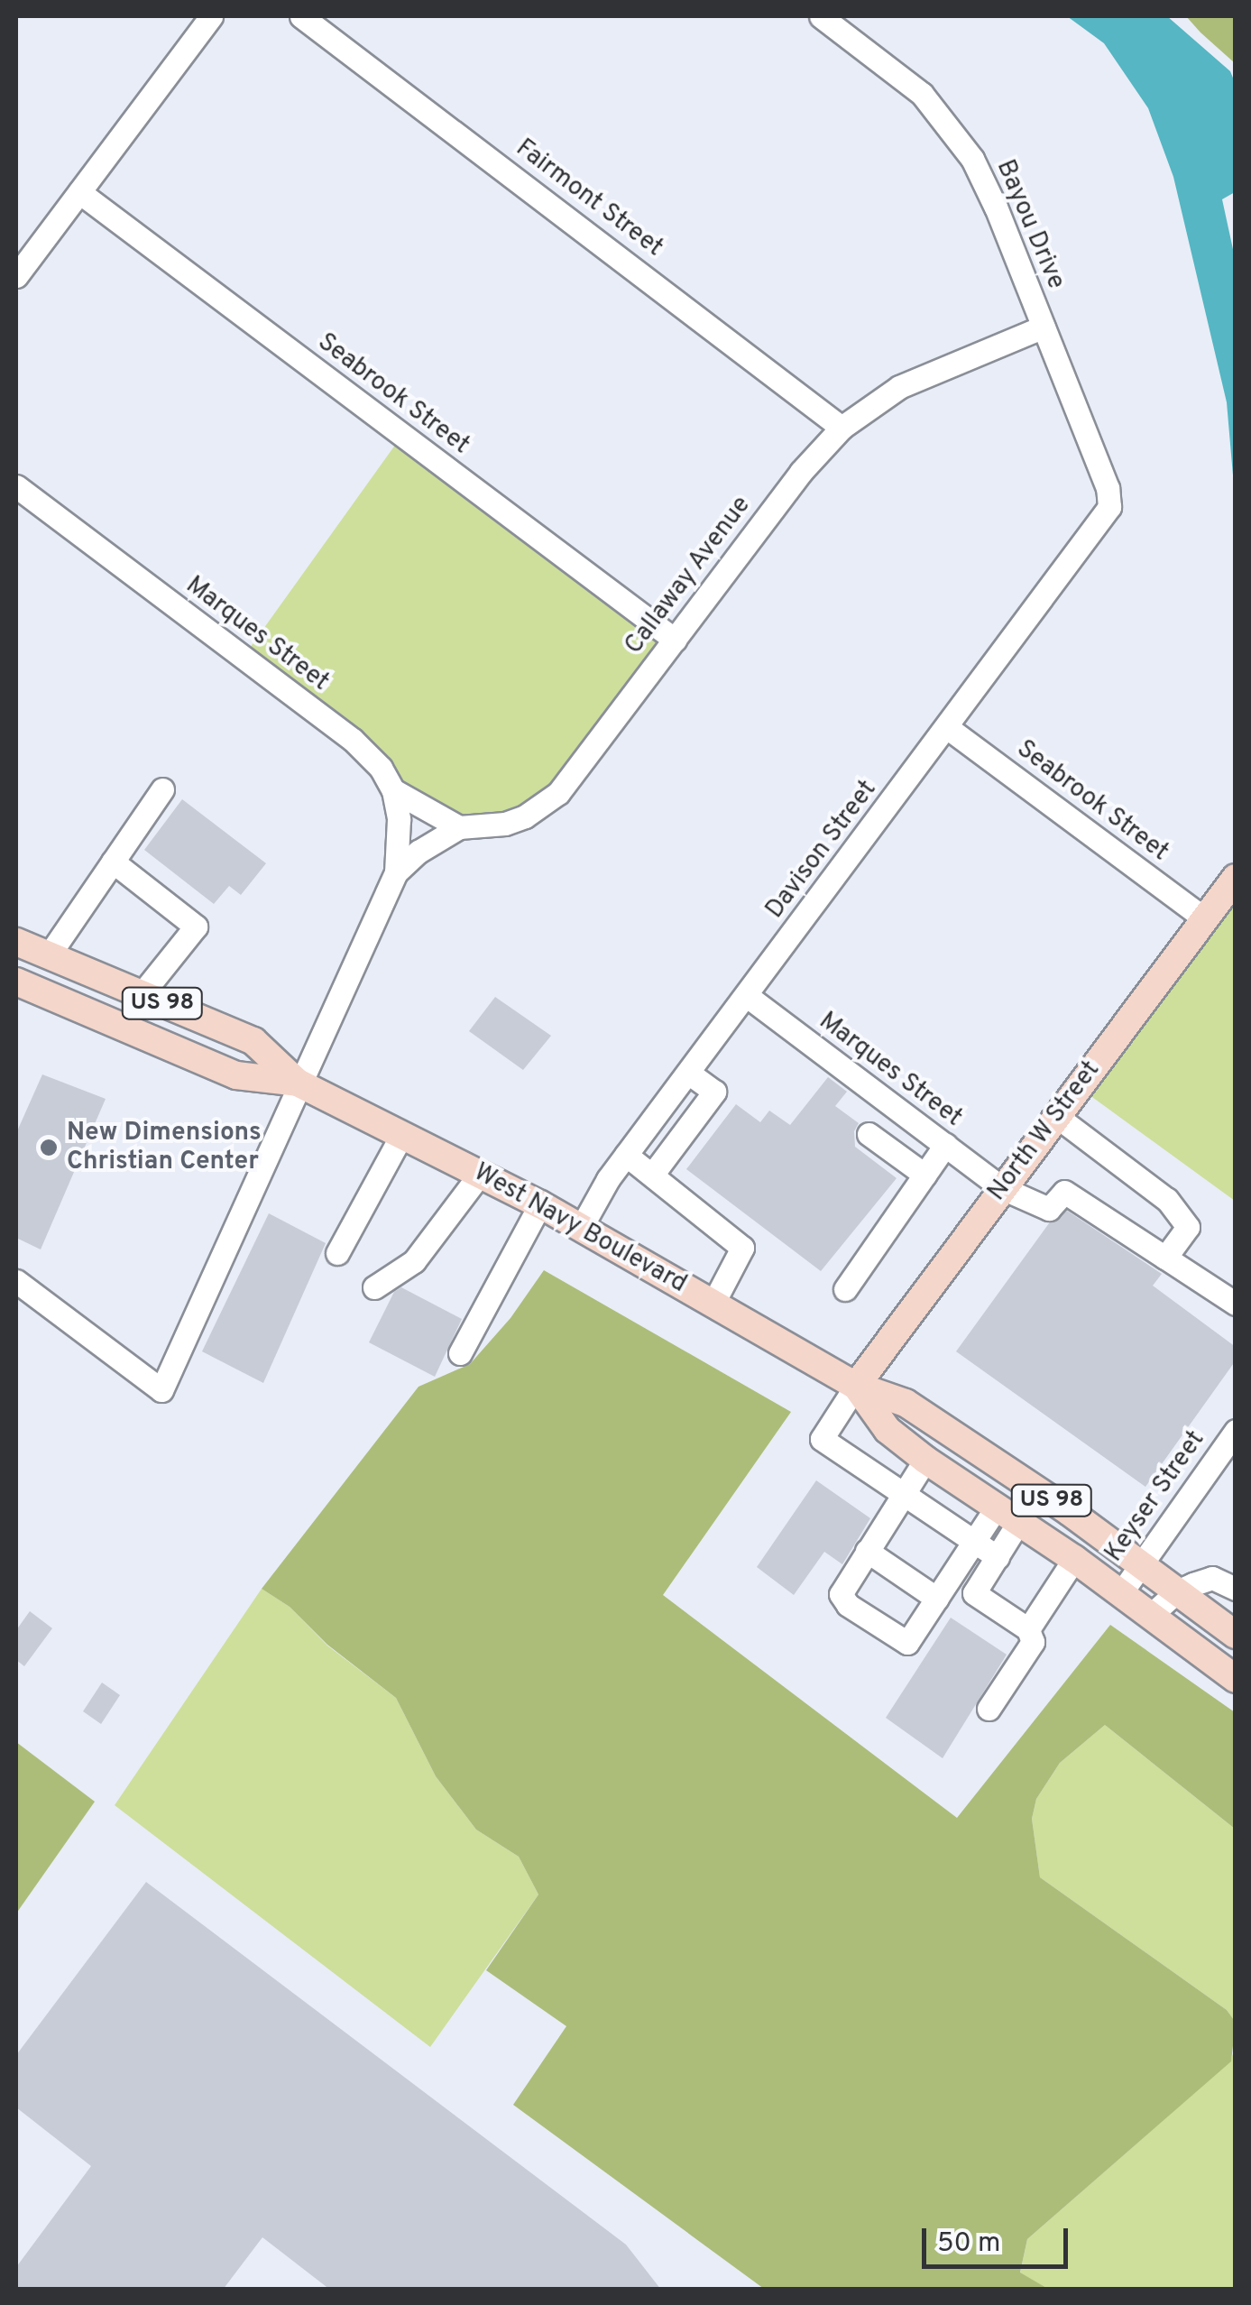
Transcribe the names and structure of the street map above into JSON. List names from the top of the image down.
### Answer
{
  "streets": {
    "main road": ["US 98", "North W Street", "West Navy Boulevard"],
    "street": [
      "Fairmont Street",
      "Bayou Drive",
      "Seabrook Street",
      "Callaway Avenue",
      "Marques Street",
      "Davison Street",
      "Keyser Street"
    ]
  },
  "crossings": [
    ["Fairmont Street", "Callaway Avenue"],
    ["Bayou Drive", "Callaway Avenue"],
    ["Bayou Drive", "Davison Street"],
    ["Seabrook Street", "Callaway Avenue"],
    ["Seabrook Street", "Davison Street"],
    ["Seabrook Street", "North W Street"],
    ["Callaway Avenue", "Marques Street"],
    ["Callaway Avenue", "West Navy Boulevard"],
    ["Marques Street", "Davison Street"],
    ["Marques Street", "North W Street"],
    ["Davison Street", "West Navy Boulevard"],
    ["North W Street", "West Navy Boulevard"],
    ["West Navy Boulevard", "Keyser Street"]
  ],
  "places": ["New Dimensions Christian Center"],
  "scale_bar": "50 m"
}
